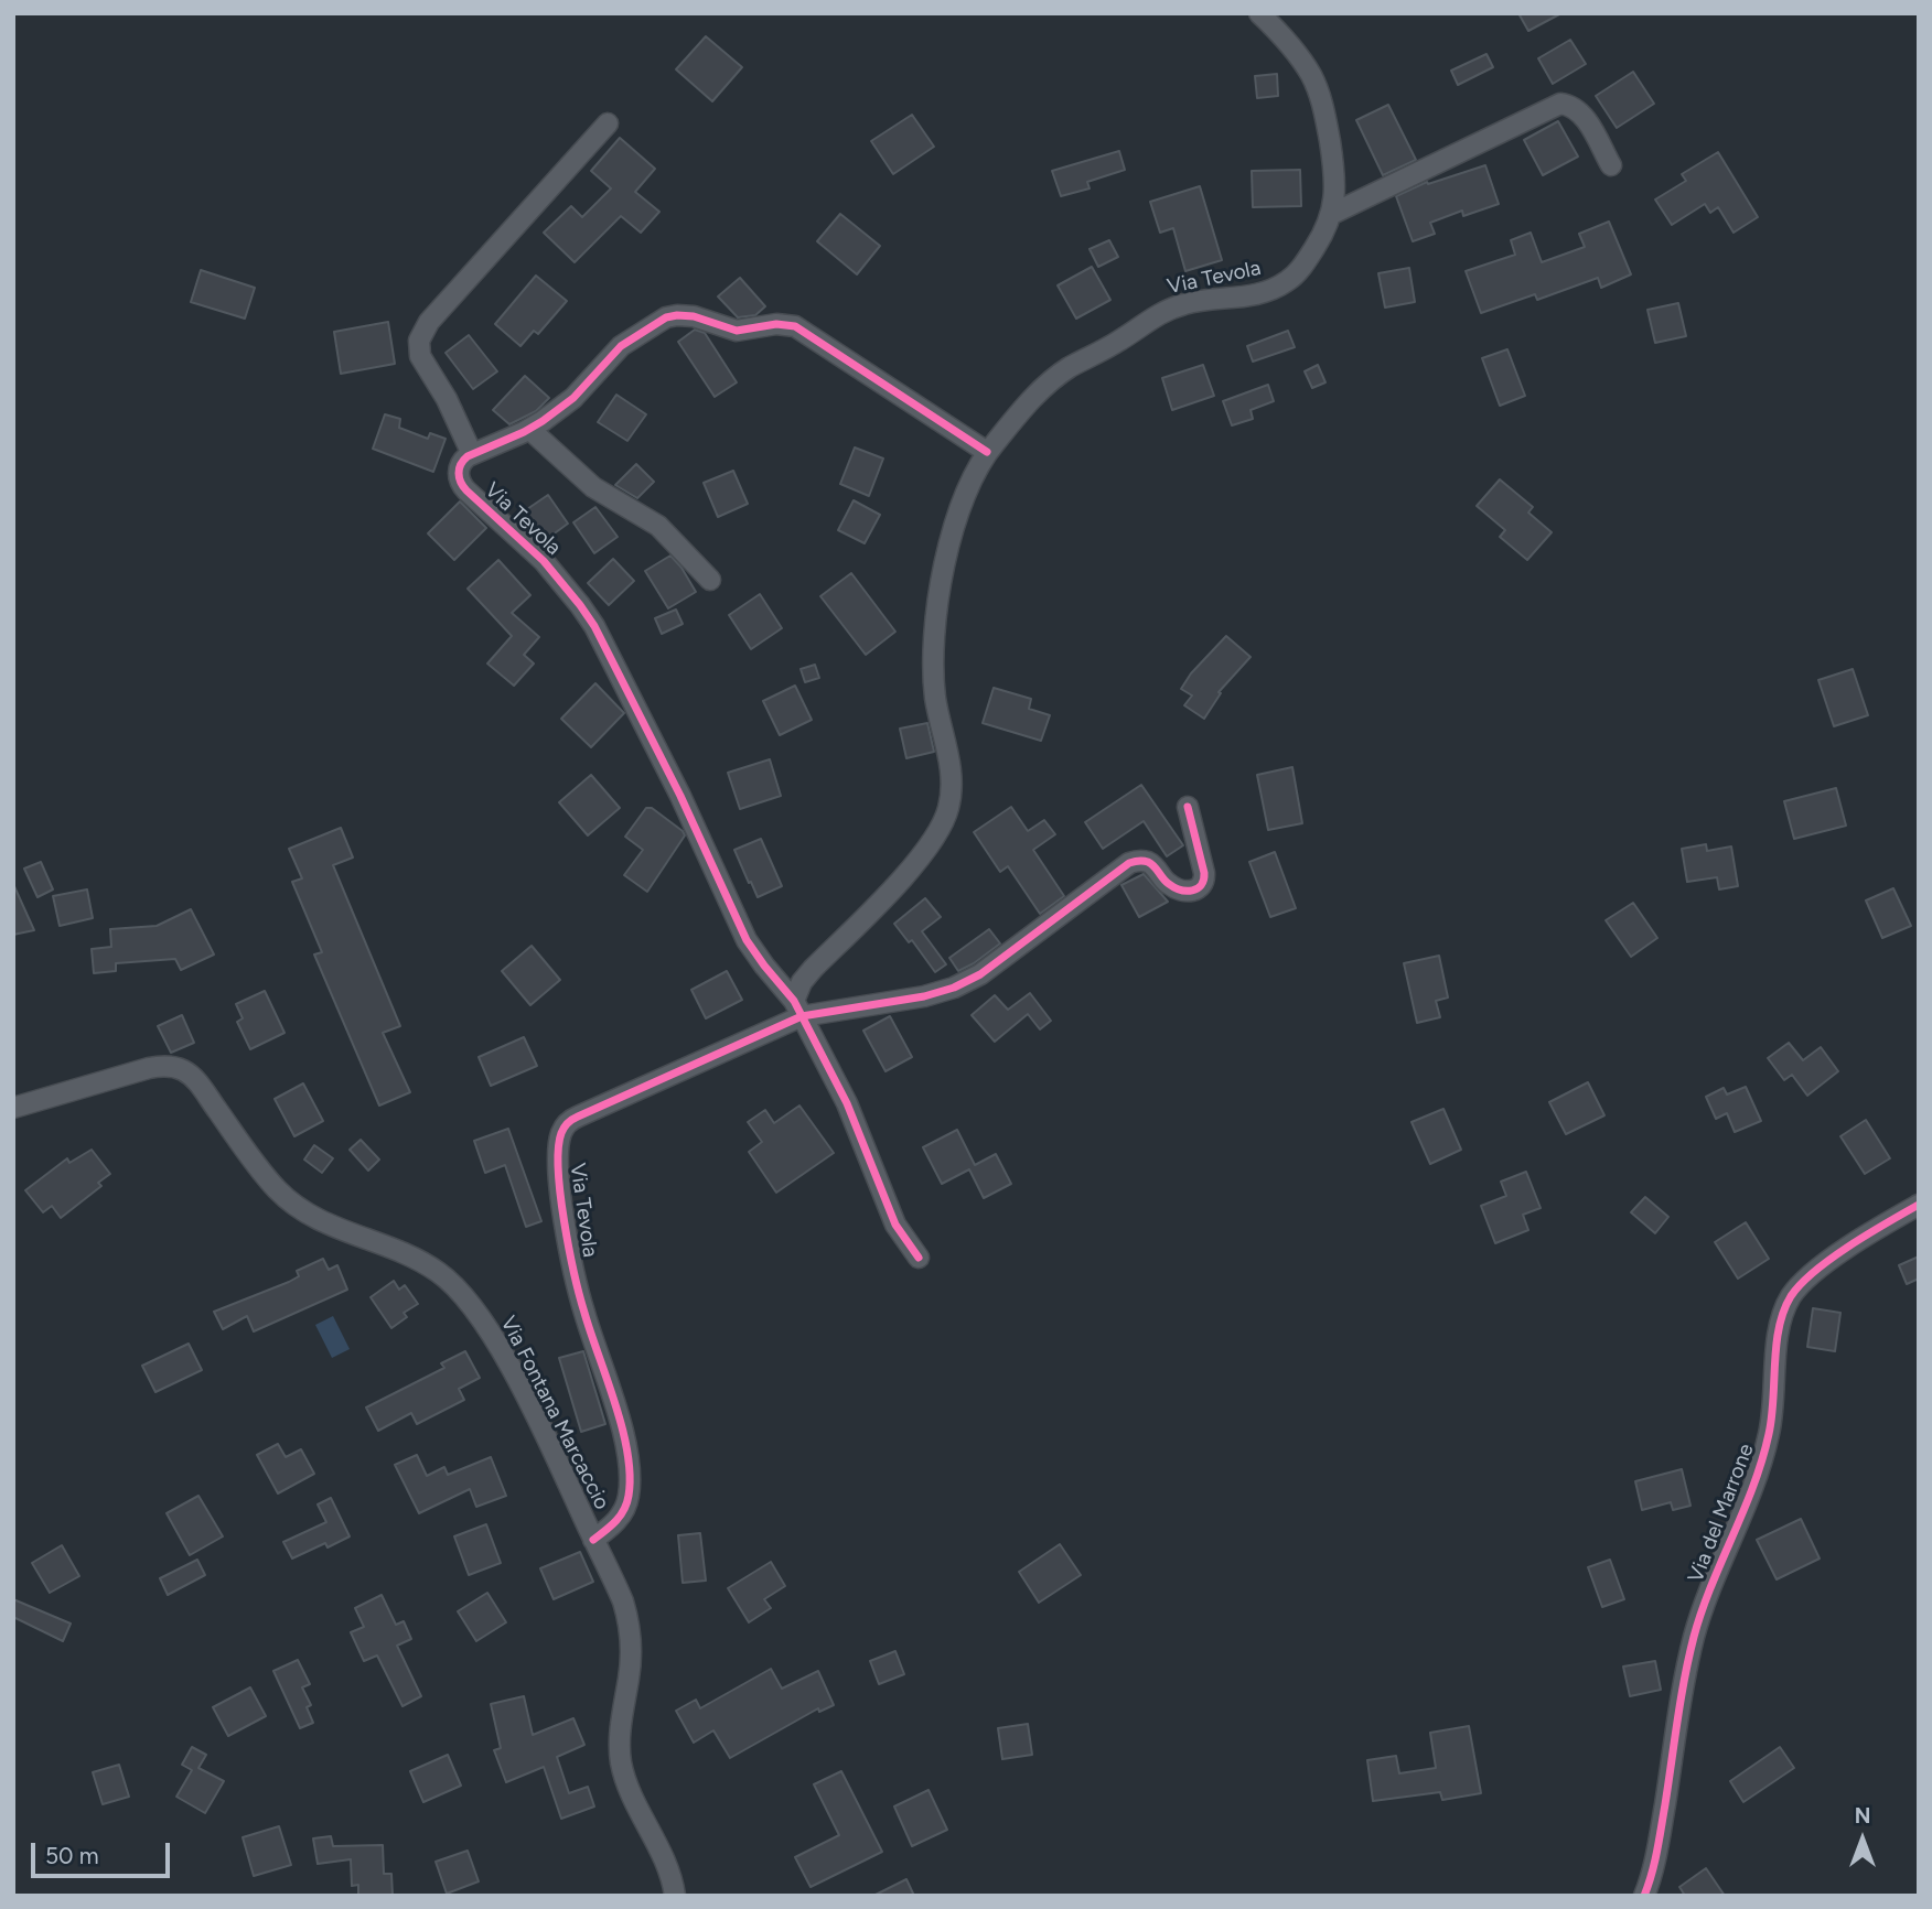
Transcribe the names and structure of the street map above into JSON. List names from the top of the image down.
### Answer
{
  "streets": {
    "street": ["Via Tevola", "Via Fontana Marcaccio", "Via del Marrone"]
  },
  "crossings": [
    ["Via Tevola", "Via Fontana Marcaccio"]
  ],
  "scale_bar": "50 m",
  "north": "top"
}
